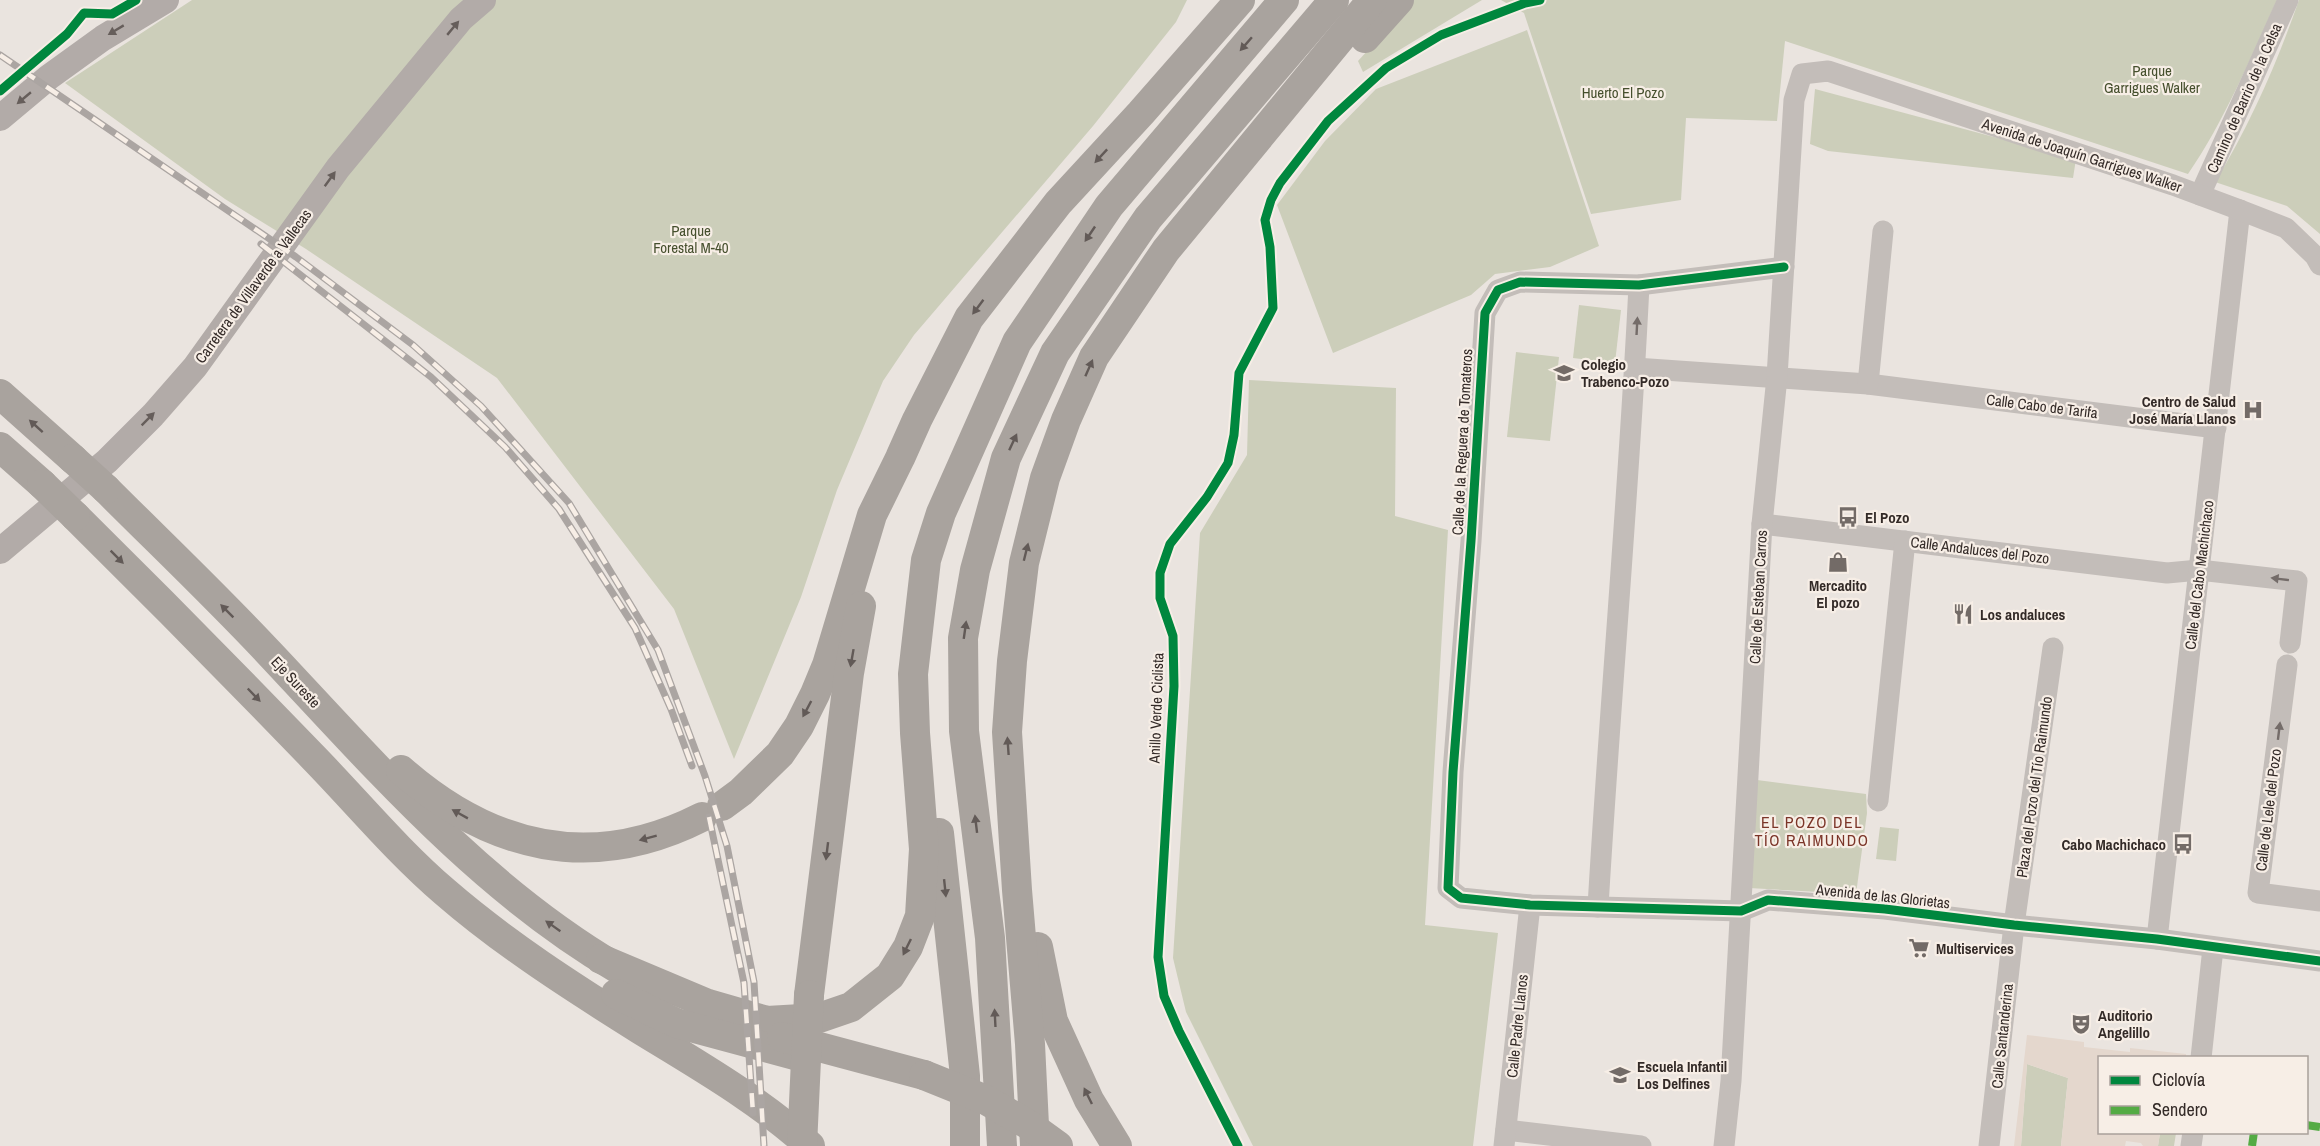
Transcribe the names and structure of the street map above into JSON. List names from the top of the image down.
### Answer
{
  "streets": {
    "highway": ["Eje Sureste"],
    "main road": ["Carretera de Villaverde a Vallecas"],
    "street": [
      "Camino de Barrio de la Celsa",
      "Avenida de Joaquín Garrigues Walker",
      "Calle Cabo de Tarifa",
      "Calle de la Reguera de Tomateros",
      "Calle Andaluces del Pozo",
      "Calle del Cabo Machichaco",
      "Calle de Esteban Carros",
      "Plaza del Pozo del Tío Raimundo",
      "Calle de Lele del Pozo",
      "Avenida de las Glorietas",
      "Calle Padre Llanos",
      "Calle Santanderina"
    ],
    "cycle path": ["Anillo Verde Ciclista"]
  },
  "crossings": [
    ["Camino de Barrio de la Celsa", "Avenida de Joaquín Garrigues Walker"],
    ["Avenida de Joaquín Garrigues Walker", "Calle del Cabo Machichaco"],
    ["Avenida de Joaquín Garrigues Walker", "Calle de Esteban Carros"],
    ["Calle Cabo de Tarifa", "Calle del Cabo Machichaco"],
    ["Calle Cabo de Tarifa", "Calle de Esteban Carros"],
    ["Calle de la Reguera de Tomateros", "Calle de Esteban Carros"],
    ["Calle de la Reguera de Tomateros", "Avenida de las Glorietas"],
    ["Calle Andaluces del Pozo", "Calle del Cabo Machichaco"],
    ["Calle Andaluces del Pozo", "Calle de Esteban Carros"],
    ["Calle del Cabo Machichaco", "Avenida de las Glorietas"],
    ["Calle de Esteban Carros", "Avenida de las Glorietas"],
    ["Plaza del Pozo del Tío Raimundo", "Avenida de las Glorietas"],
    ["Plaza del Pozo del Tío Raimundo", "Calle Santanderina"],
    ["Avenida de las Glorietas", "Calle Padre Llanos"],
    ["Avenida de las Glorietas", "Calle Santanderina"]
  ],
  "one_way": ["Carretera de Villaverde a Vallecas"],
  "districts": ["EL POZO DEL TÍO RAIMUNDO"],
  "parks": ["Parque Garrigues Walker", "Huerto El Pozo", "Parque Forestal M-40"],
  "places": {
    "school or university": ["Colegio Trabenco-Pozo", "Escuela Infantil Los Delfines"],
    "hospital": ["Centro de Salud José María Llanos"],
    "bus stop": ["El Pozo", "Cabo Machichaco"],
    "shop": ["Mercadito El pozo"],
    "restaurant": ["Los andaluces"],
    "supermarket": ["Multiservices"],
    "theatre": ["Auditorio Angelillo"]
  },
  "legend": ["Ciclovía", "Sendero"]
}
